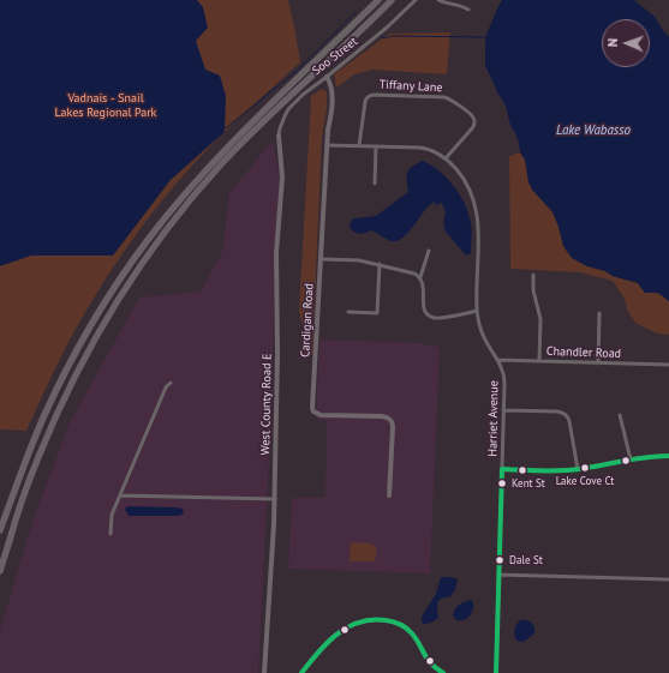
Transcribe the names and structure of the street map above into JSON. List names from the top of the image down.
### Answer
{
  "streets": {
    "street": [
      "Soo Street",
      "Tiffany Lane",
      "Cardigan Road",
      "Chandler Road",
      "West County Road E",
      "Harriet Avenue"
    ]
  },
  "crossings": [
    ["Soo Street", "Cardigan Road"],
    ["Soo Street", "West County Road E"],
    ["Tiffany Lane", "Harriet Avenue"],
    ["Cardigan Road", "Harriet Avenue"],
    ["Chandler Road", "Harriet Avenue"]
  ],
  "water": ["Lake Wabasso"],
  "parks": ["Vadnais - Snail Lakes Regional Park"],
  "places": ["Lake Cove Ct", "Kent St", "Dale St"],
  "north": "left"
}
